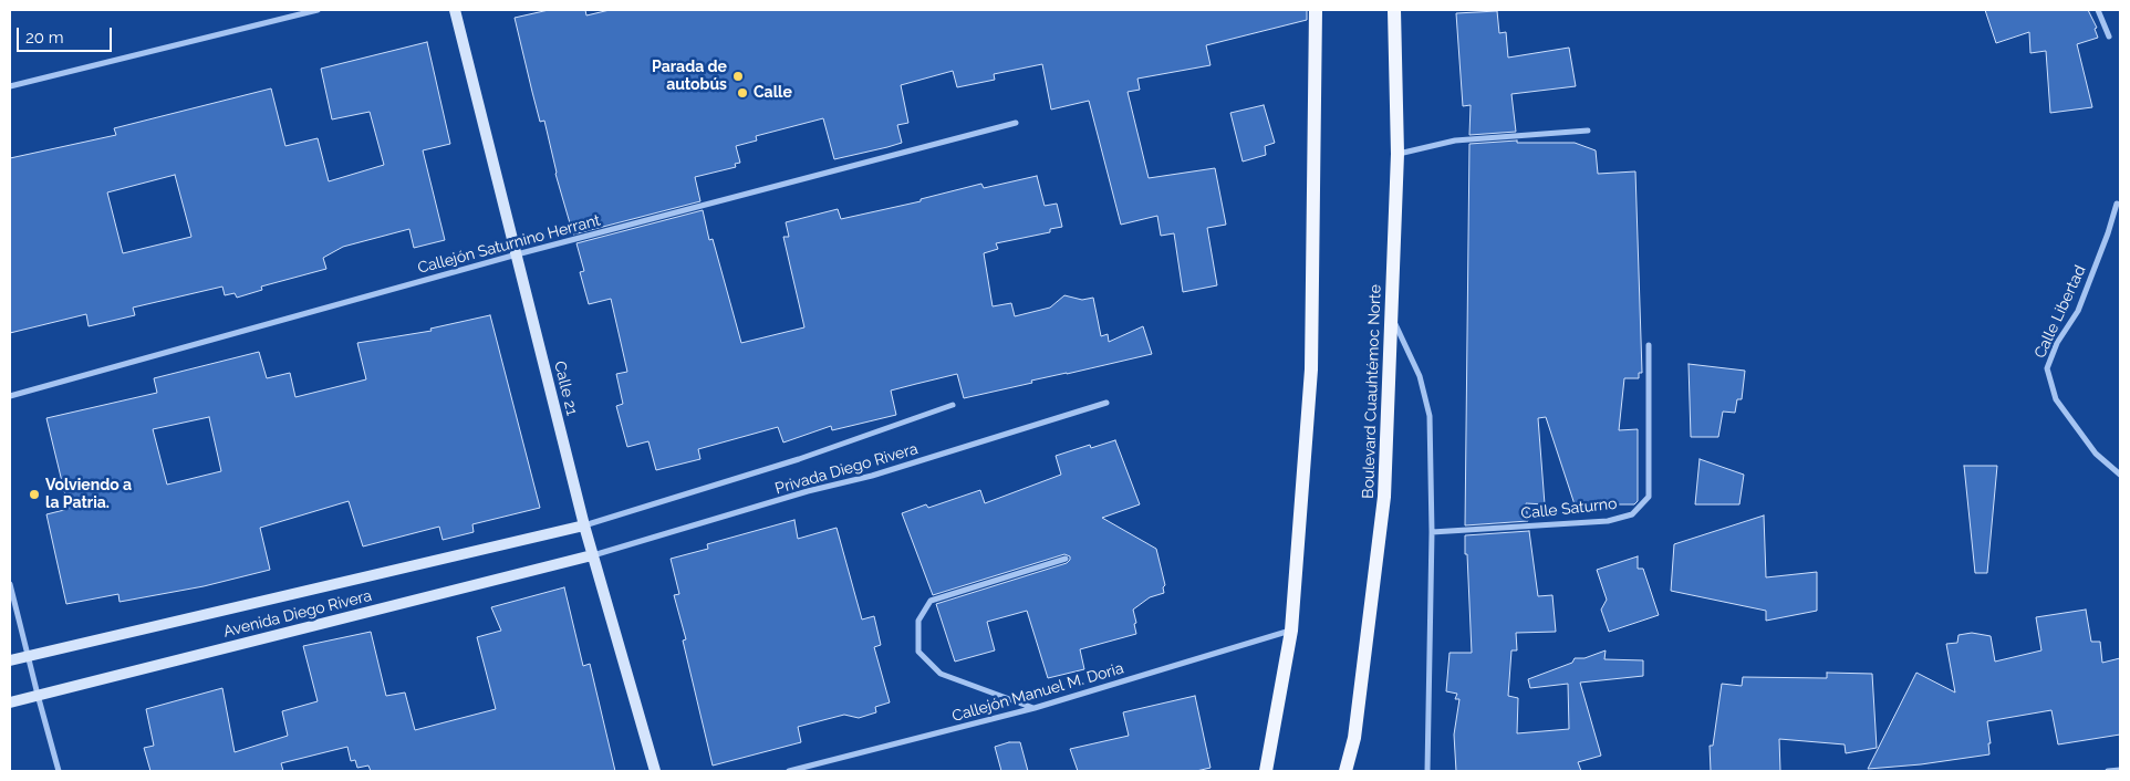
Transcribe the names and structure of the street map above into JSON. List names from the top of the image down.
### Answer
{
  "streets": {
    "main road": ["Boulevard Cuauhtémoc Norte"],
    "street": [
      "Callejón Saturnino Herrant",
      "Calle Libertad",
      "Calle 21",
      "Privada Diego Rivera",
      "Calle Saturno",
      "Avenida Diego Rivera",
      "Callejón Manuel M. Doria"
    ]
  },
  "crossings": [
    ["Callejón Saturnino Herrant", "Calle 21"],
    ["Calle 21", "Privada Diego Rivera"],
    ["Calle 21", "Avenida Diego Rivera"],
    ["Privada Diego Rivera", "Avenida Diego Rivera"]
  ],
  "places": ["Parada de autobús", "Calle", "Volviendo a la Patria."],
  "scale_bar": "20 m"
}
